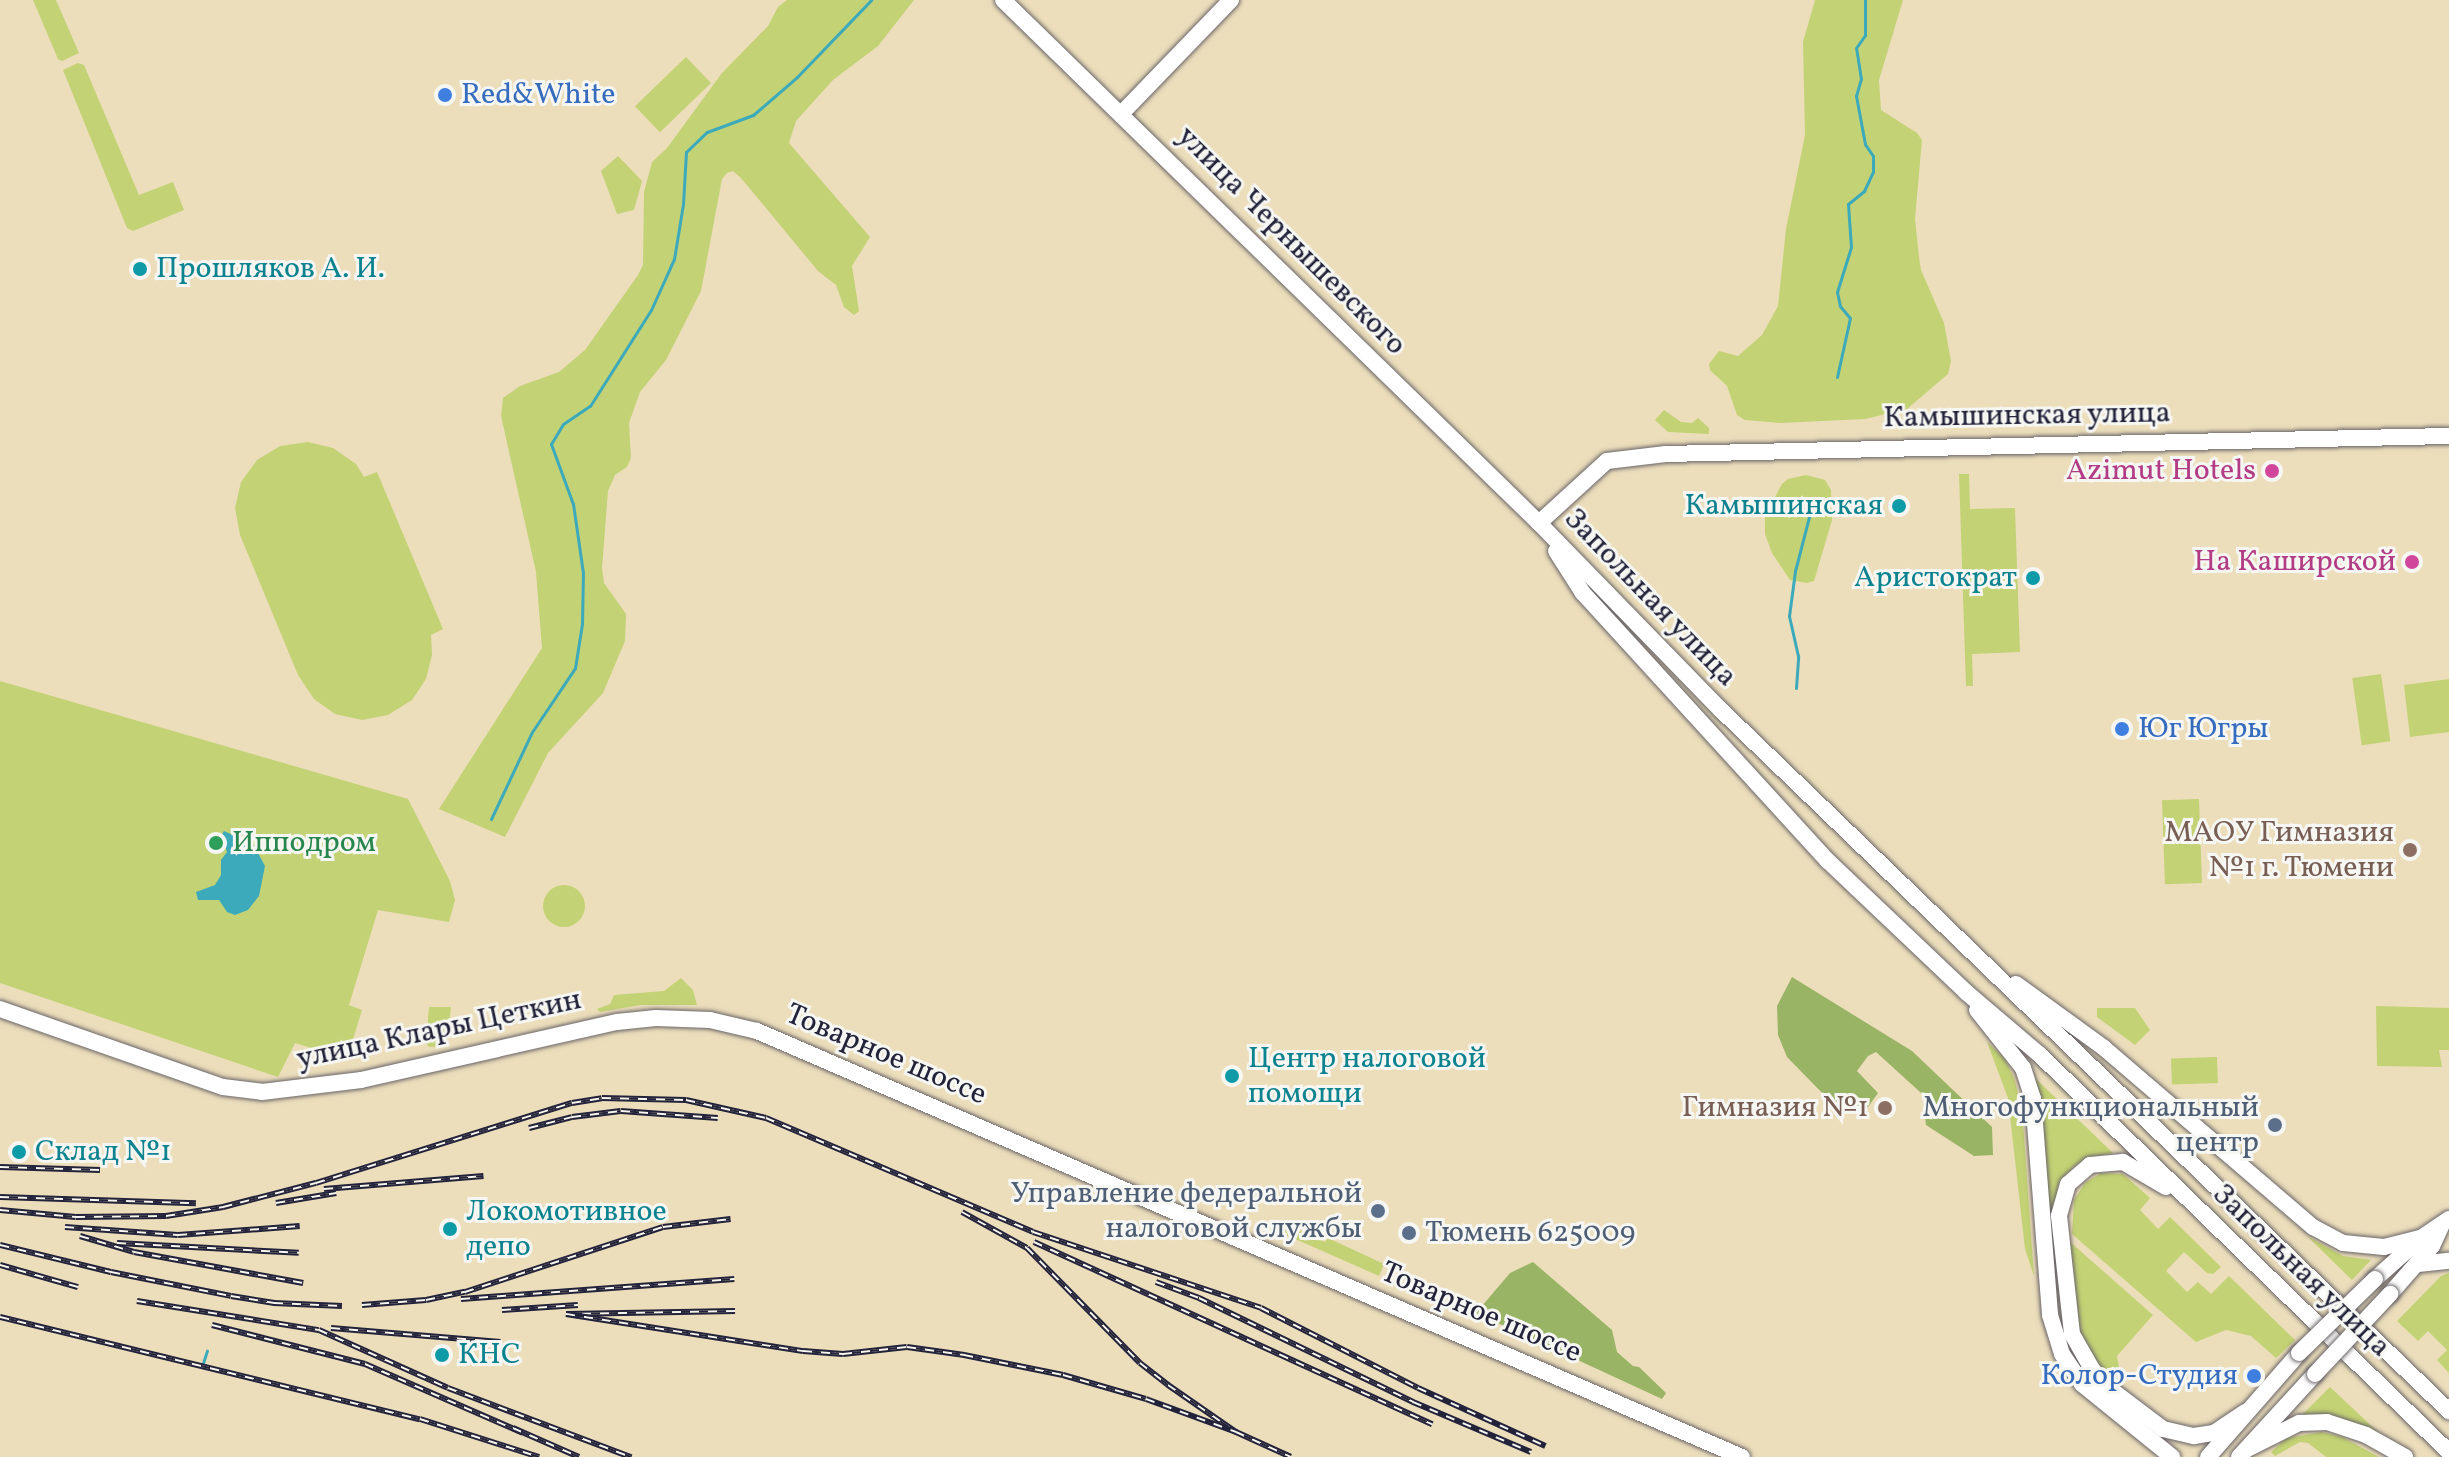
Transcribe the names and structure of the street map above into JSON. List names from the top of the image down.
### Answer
{
  "streets": {
    "street": [
      "улица Чернышевского",
      "Камышинская улица",
      "Запольная улица",
      "улица Клары Цеткин",
      "Товарное шоссе"
    ]
  },
  "crossings": [
    ["улица Чернышевского", "Камышинская улица"],
    ["улица Чернышевского", "Запольная улица"],
    ["Камышинская улица", "Запольная улица"],
    ["улица Клары Цеткин", "Товарное шоссе"]
  ],
  "places": [
    "Red&White",
    "Прошляков А. И.",
    "Azimut Hotels",
    "Камышинская",
    "На Каширской",
    "Аристократ",
    "Юг Югры",
    "Ипподром",
    "МАОУ Гимназия №1 г. Тюмени",
    "Центр налоговой помощи",
    "Гимназия №1",
    "Многофункциональный центр",
    "Склад №1",
    "Управление федеральной налоговой службы",
    "Локомотивное депо",
    "Тюмень 625009",
    "КНС",
    "Колор-Студия"
  ]
}
